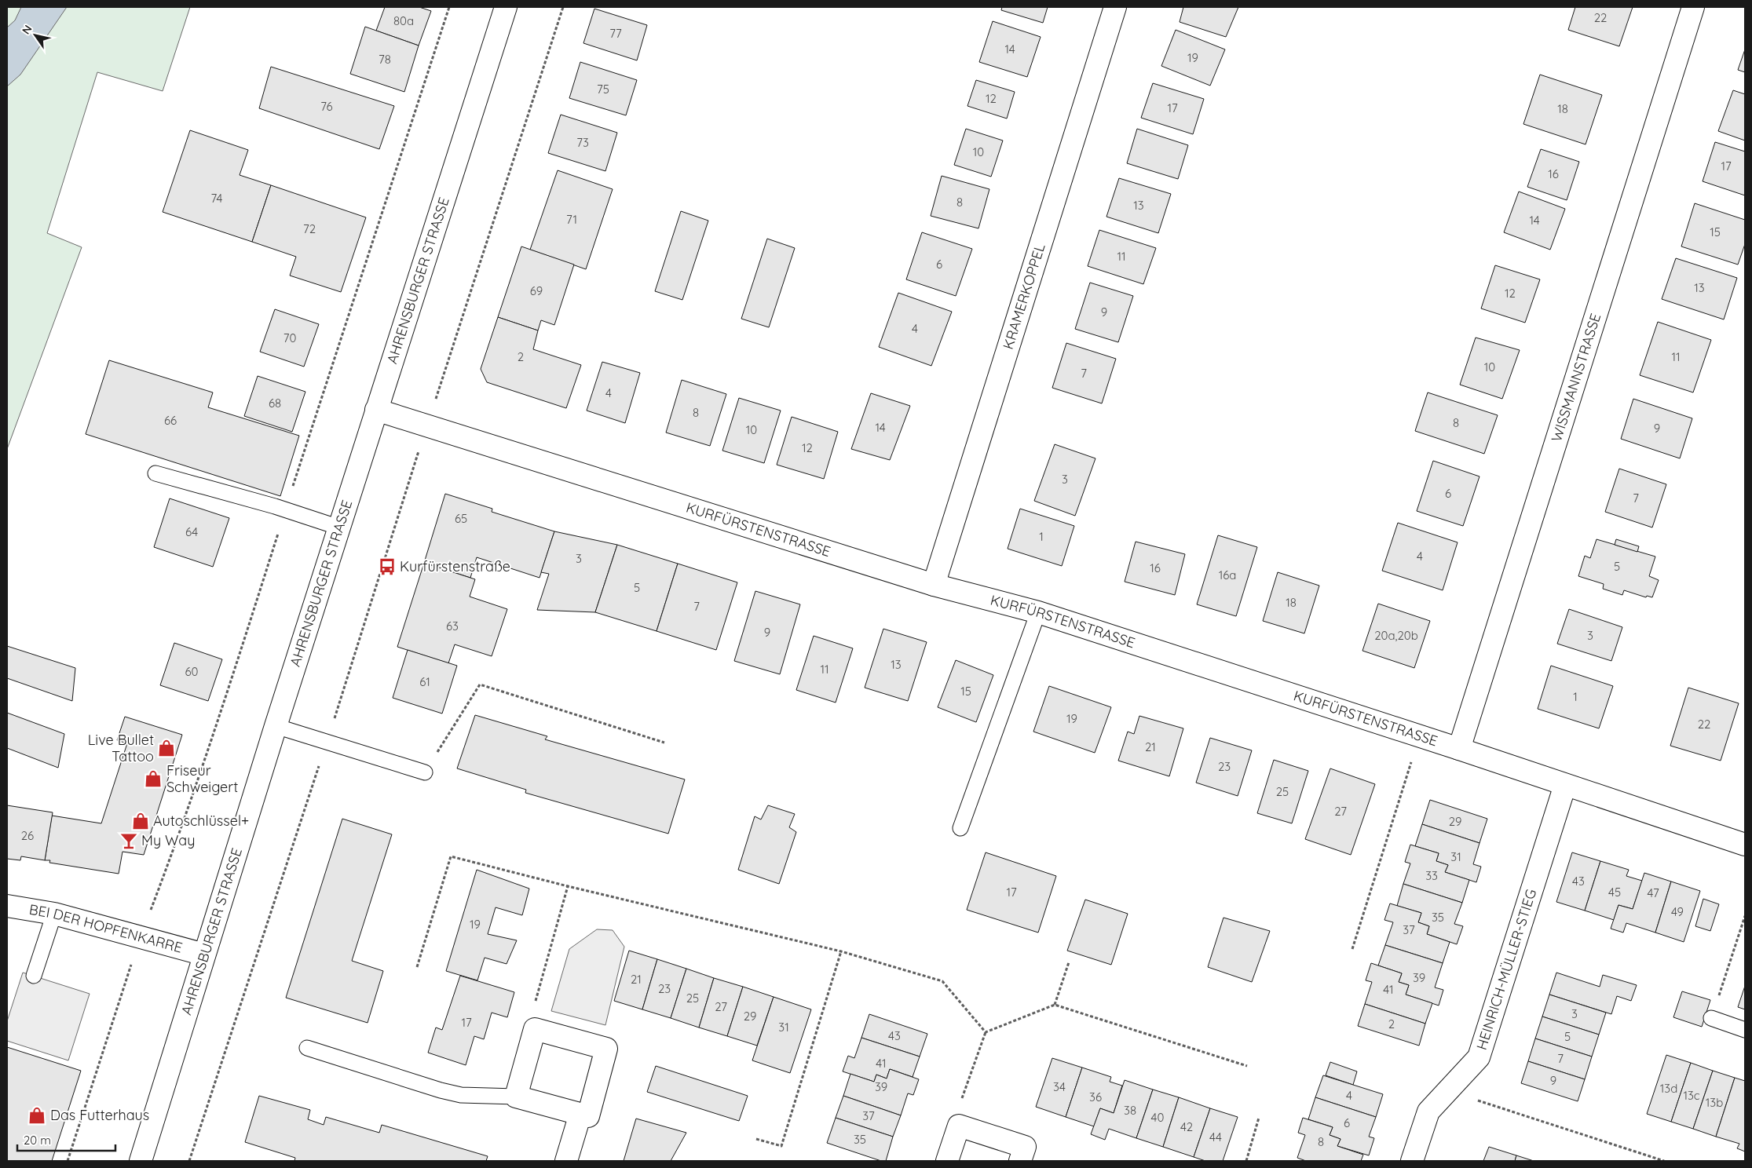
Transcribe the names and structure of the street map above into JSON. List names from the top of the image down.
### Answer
{
  "streets": {
    "street": [
      "AHRENSBURGER STRASSE",
      "KRAMERKOPPEL",
      "WISSMANNSTRASSE",
      "KURFÜRSTENSTRASSE",
      "BEI DER HOPFENKARRE",
      "HEINRICH-MÜLLER-STIEG"
    ]
  },
  "crossings": [
    ["AHRENSBURGER STRASSE", "KURFÜRSTENSTRASSE"],
    ["AHRENSBURGER STRASSE", "BEI DER HOPFENKARRE"],
    ["KRAMERKOPPEL", "KURFÜRSTENSTRASSE"],
    ["WISSMANNSTRASSE", "KURFÜRSTENSTRASSE"],
    ["KURFÜRSTENSTRASSE", "HEINRICH-MÜLLER-STIEG"]
  ],
  "places": {
    "bus stop": ["Kurfürstenstraße"],
    "shop": [
      "Live Bullet Tattoo",
      "Friseur Schweigert",
      "Autoschlüssel+",
      "Das Futterhaus"
    ],
    "bar": ["My Way"]
  },
  "house_numbers": [
    "22",
    "80a",
    "77",
    "14",
    "19",
    "78",
    "75",
    "12",
    "76",
    "17",
    "18",
    "73",
    "10",
    "17",
    "16",
    "74",
    "8",
    "13",
    "71",
    "14",
    "72",
    "15",
    "11",
    "6",
    "13",
    "69",
    "12",
    "9",
    "4",
    "70",
    "2",
    "11",
    "10",
    "7",
    "4",
    "68",
    "8",
    "66",
    "8",
    "14",
    "9",
    "10",
    "12",
    "3",
    "6",
    "7",
    "65",
    "64",
    "1",
    "4",
    "3",
    "5",
    "16",
    "16a",
    "5",
    "18",
    "7",
    "63",
    "9",
    "20a,20b",
    "3",
    "13",
    "11",
    "60",
    "61",
    "15",
    "1",
    "19",
    "22",
    "21",
    "23",
    "25",
    "27",
    "29",
    "26",
    "31",
    "33",
    "43",
    "17",
    "45",
    "47",
    "49",
    "35",
    "19",
    "37",
    "39",
    "21",
    "23",
    "41",
    "25",
    "27",
    "3",
    "29",
    "17",
    "2",
    "31",
    "43",
    "5",
    "7",
    "41",
    "9",
    "39",
    "34",
    "13d",
    "4",
    "13c",
    "36",
    "13b",
    "38",
    "37",
    "40",
    "6",
    "42",
    "44",
    "35",
    "8"
  ],
  "scale_bar": "20 m",
  "north": "top left"
}
